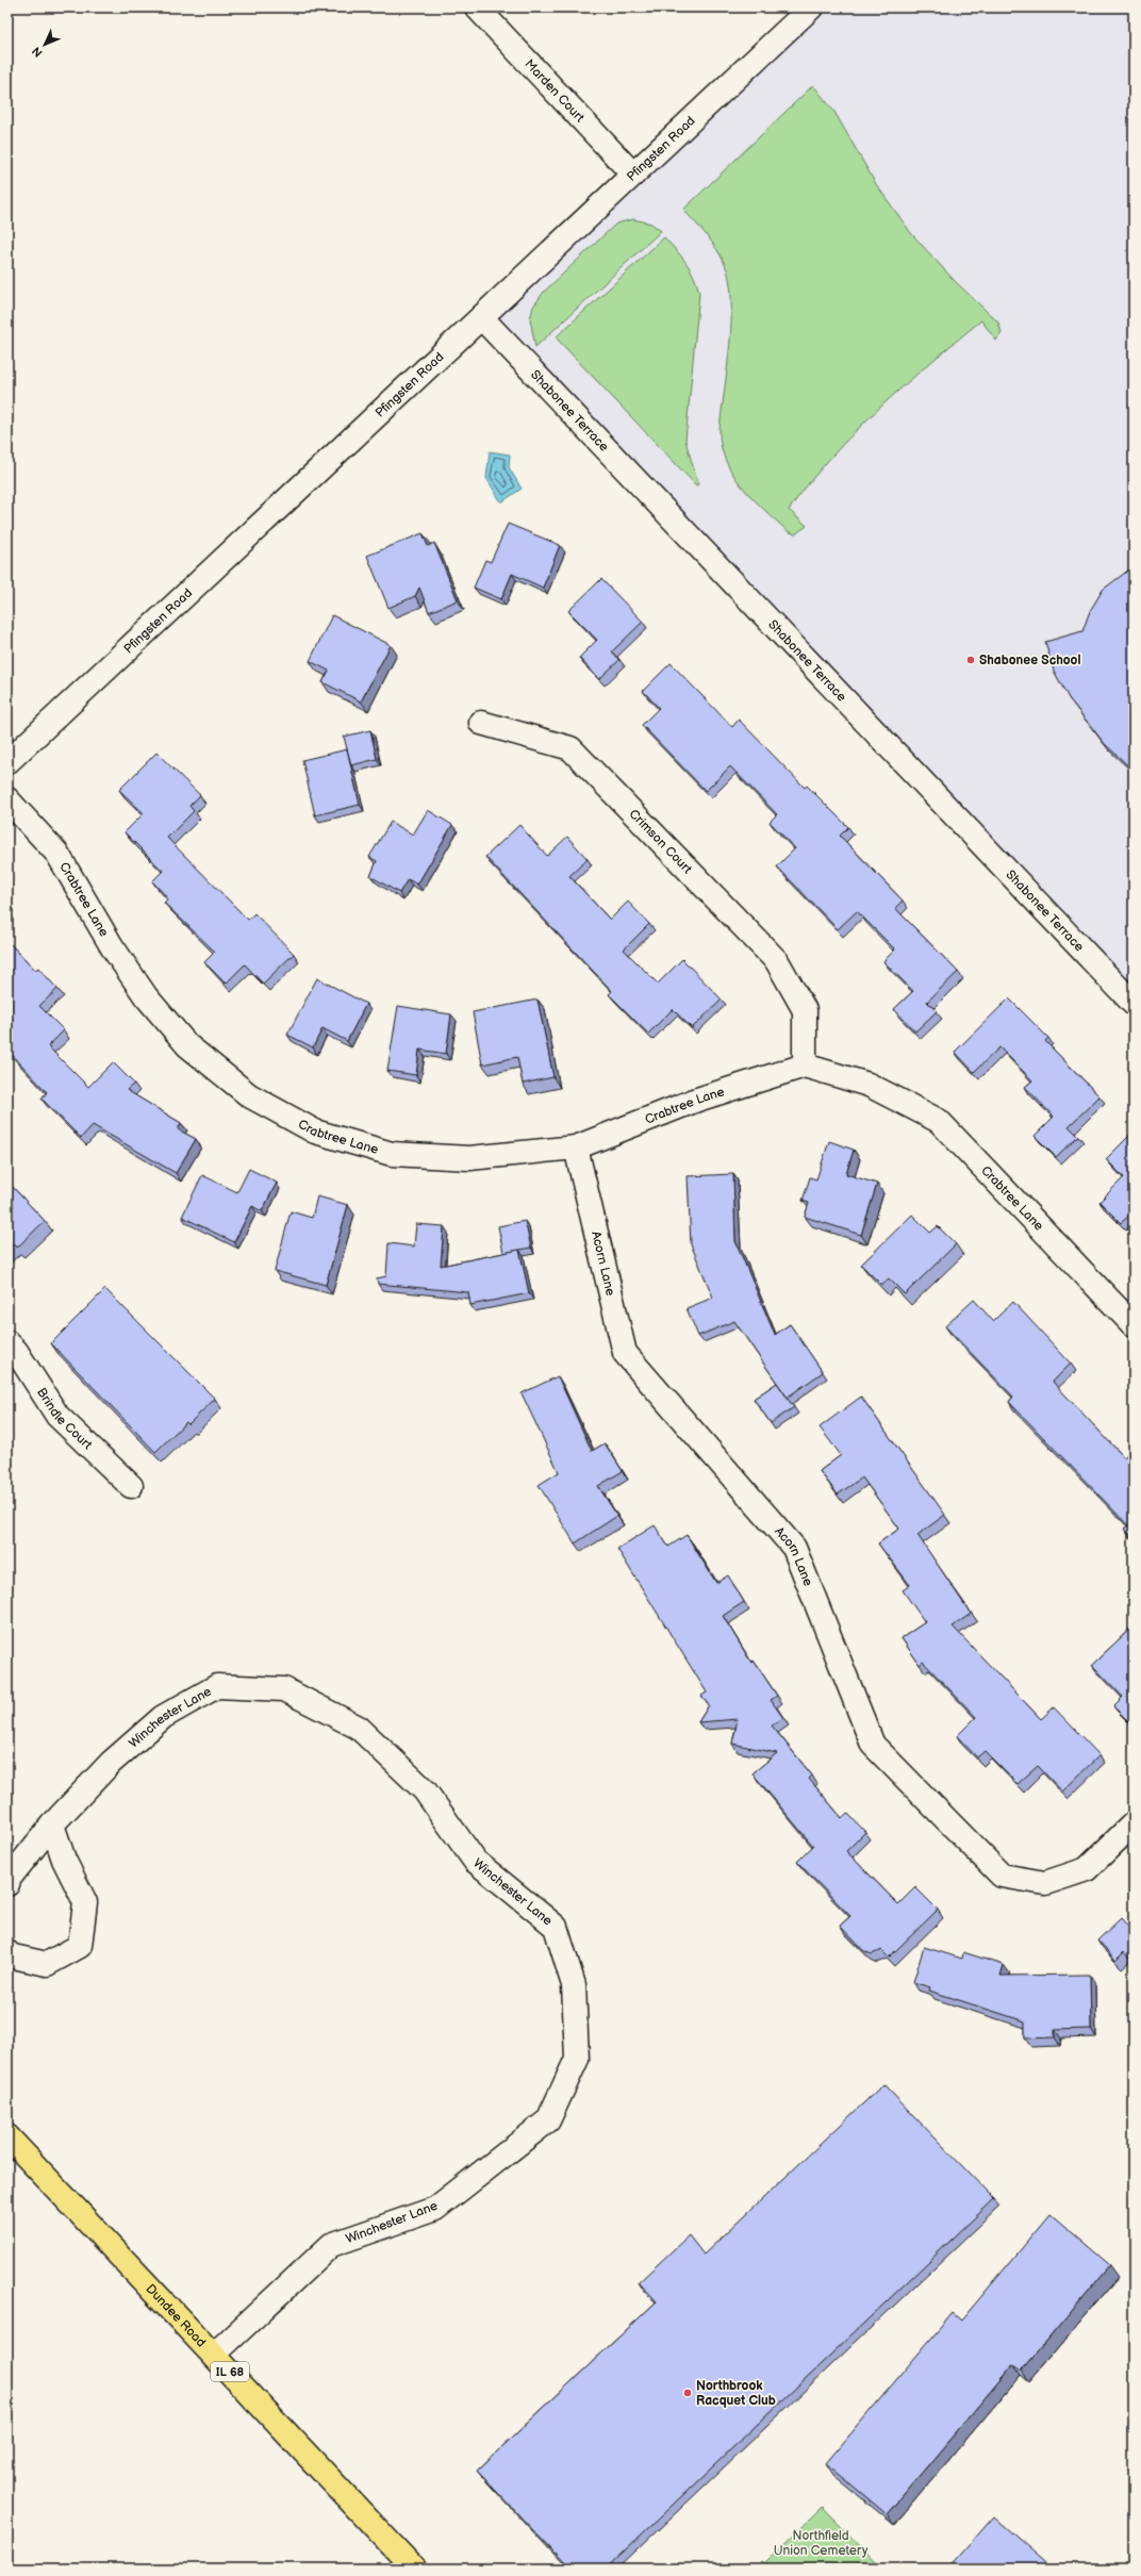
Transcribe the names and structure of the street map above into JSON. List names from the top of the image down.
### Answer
{
  "streets": {
    "main road": ["Dundee Road", "IL 68"],
    "street": [
      "Marden Court",
      "Pfingsten Road",
      "Shabonee Terrace",
      "Crimson Court",
      "Crabtree Lane",
      "Acorn Lane",
      "Brindle Court",
      "Winchester Lane"
    ]
  },
  "crossings": [
    ["Marden Court", "Pfingsten Road"],
    ["Pfingsten Road", "Shabonee Terrace"],
    ["Crimson Court", "Crabtree Lane"],
    ["Crabtree Lane", "Acorn Lane"],
    ["Winchester Lane", "Dundee Road"]
  ],
  "parks": ["Northfield Union Cemetery"],
  "places": ["Shabonee School", "Northbrook Racquet Club"],
  "north": "bottom left"
}
